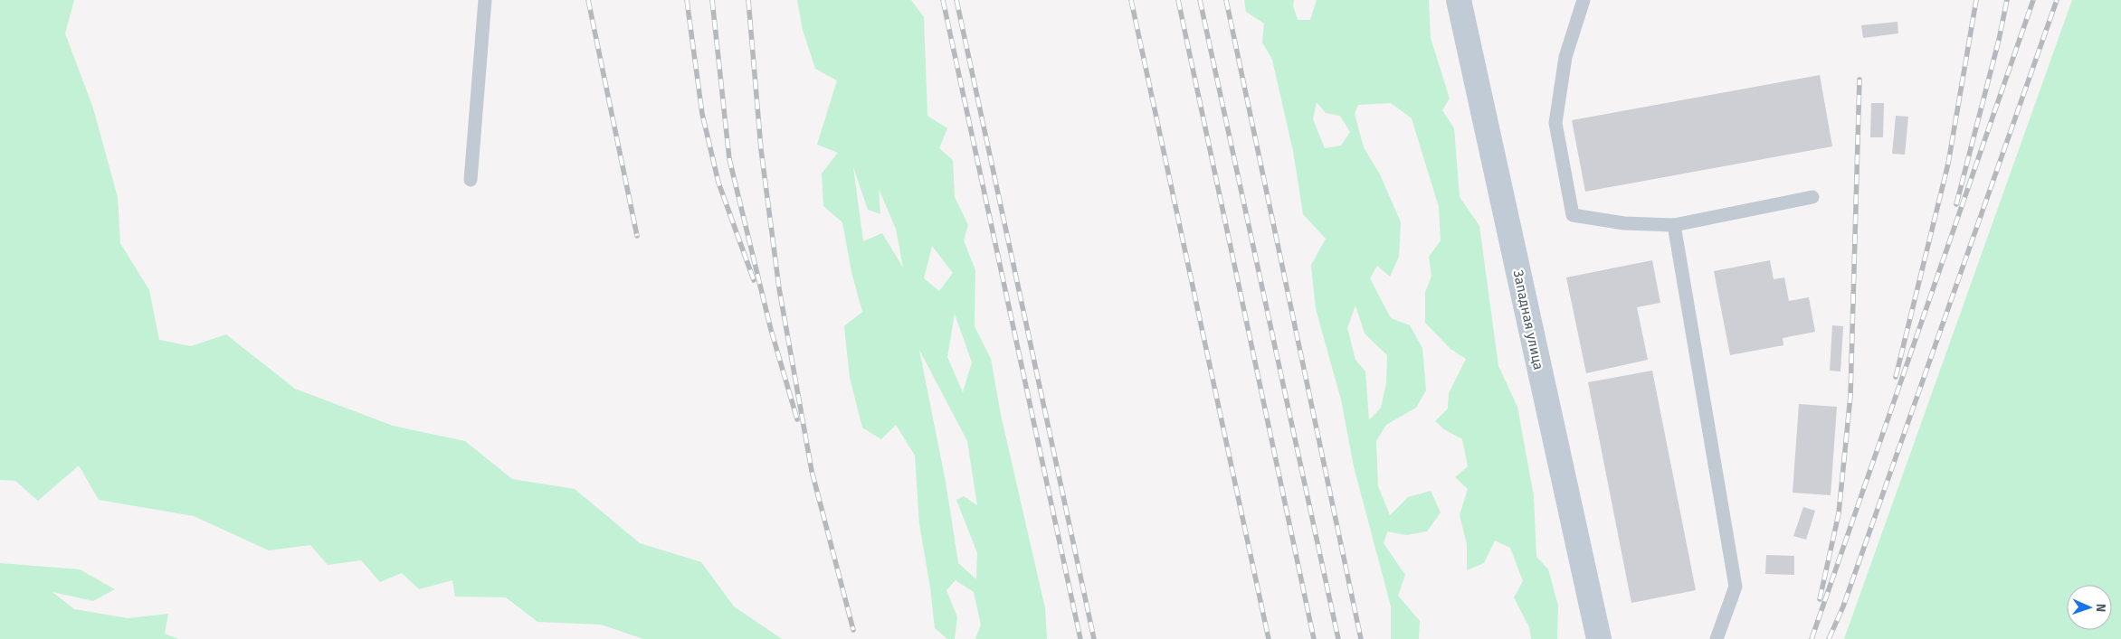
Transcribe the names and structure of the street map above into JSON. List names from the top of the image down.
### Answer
{
  "streets": {
    "street": ["Западная улица"]
  },
  "north": "right"
}
